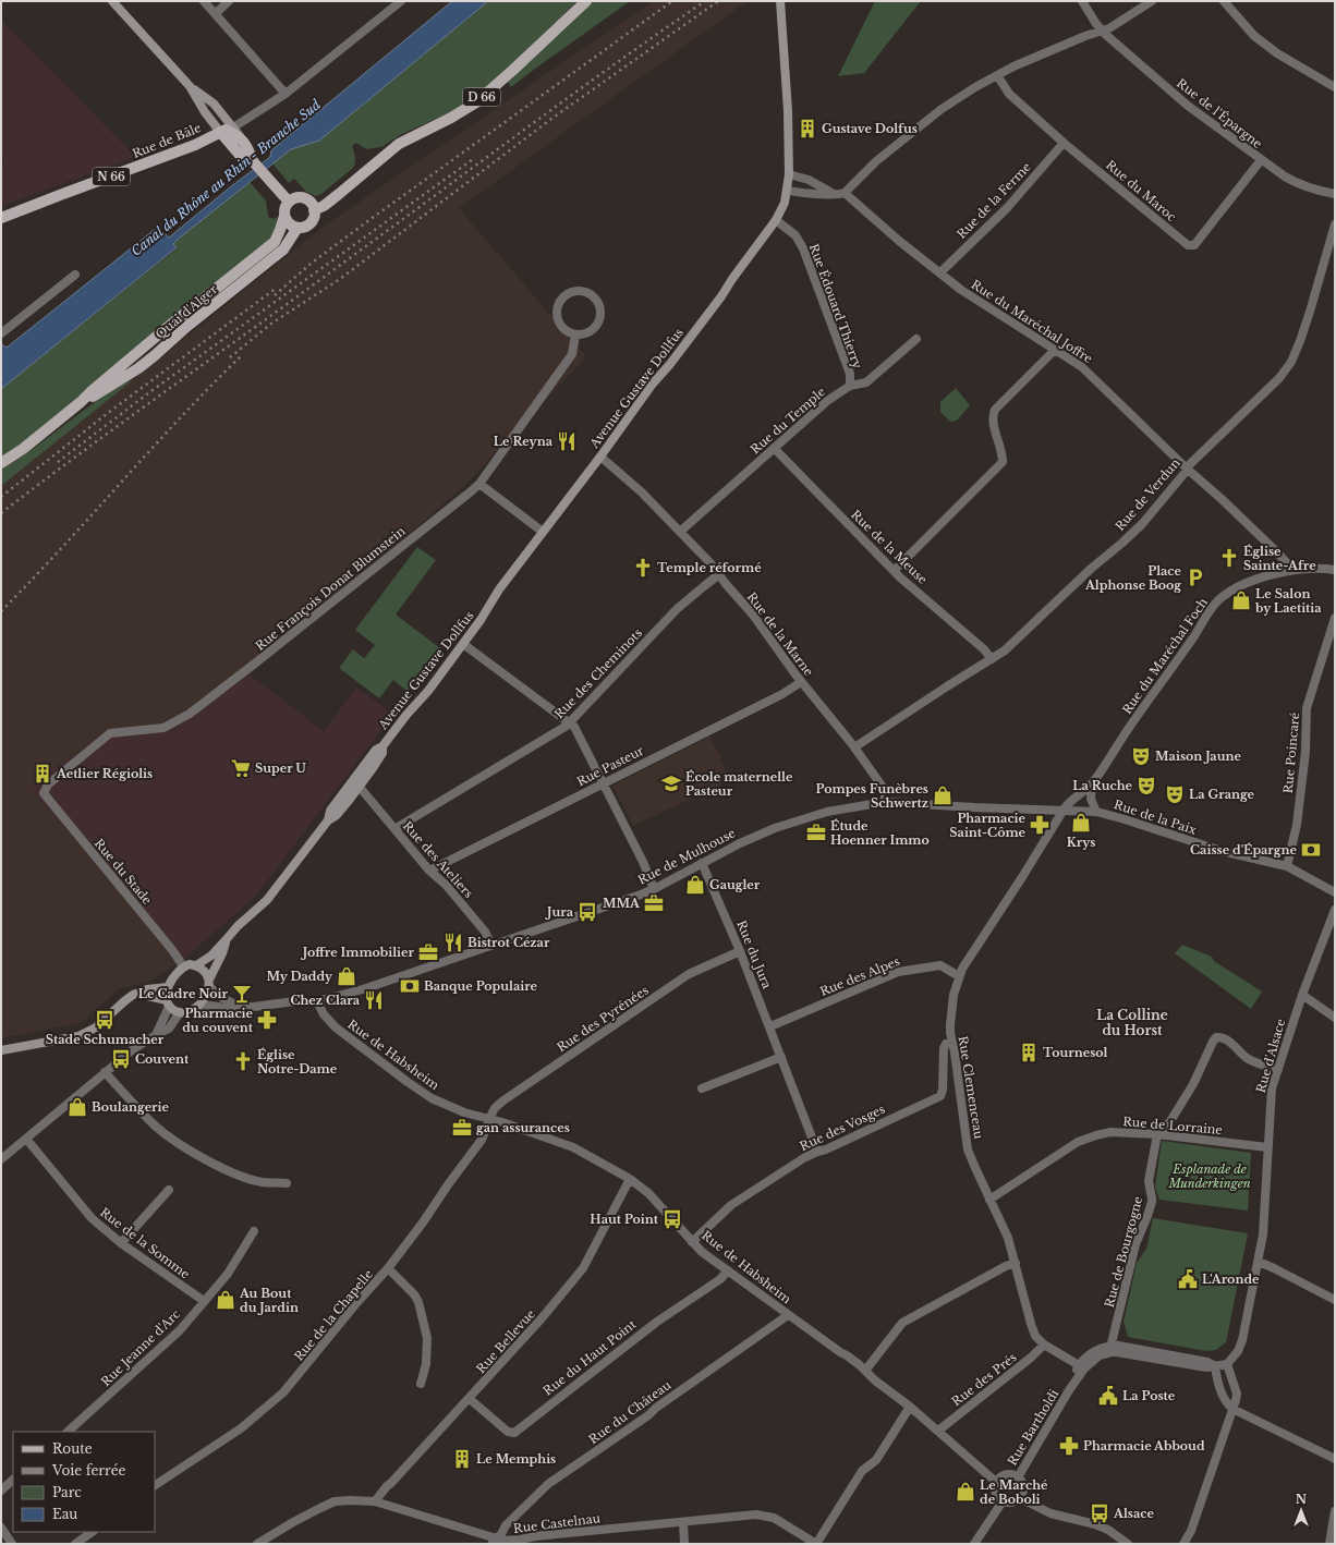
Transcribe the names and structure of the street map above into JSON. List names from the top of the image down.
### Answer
{
  "streets": {
    "main road": [
      "D 66",
      "Rue de Bâle",
      "N 66",
      "Quai d'Alger",
      "Avenue Gustave Dollfus"
    ],
    "street": [
      "Rue de l'Épargne",
      "Rue du Maroc",
      "Rue de la Ferme",
      "Rue Édouard Thierry",
      "Rue du Maréchal Joffre",
      "Rue du Temple",
      "Rue de Verdun",
      "Rue de la Meuse",
      "Rue François Donat Blumstein",
      "Rue de la Marne",
      "Rue du Maréchal Foch",
      "Rue des Cheminots",
      "Rue Poincaré",
      "Rue Pasteur",
      "Rue de la Paix",
      "Rue de Mulhouse",
      "Rue des Ateliers",
      "Rue du Stade",
      "Rue du Jura",
      "Rue des Alpes",
      "Rue des Pyrénées",
      "Rue de Habsheim",
      "Rue d'Alsace",
      "Rue Clemenceau",
      "Rue de Lorraine",
      "Rue des Vosges",
      "Rue de la Somme",
      "Rue de Bourgogne",
      "Rue de la Chapelle",
      "Rue Bellevue",
      "Rue Jeanne d'Arc",
      "Rue du Haut Point",
      "Rue des Prés",
      "Rue du Château",
      "Rue Bartholdi",
      "Rue Castelnau"
    ]
  },
  "crossings": [
    ["D 66", "Quai d'Alger"],
    ["Rue de l'Épargne", "Rue du Maroc"],
    ["Rue du Maroc", "Rue de la Ferme"],
    ["Rue de la Ferme", "Rue du Maréchal Joffre"],
    ["Rue Édouard Thierry", "Avenue Gustave Dollfus"],
    ["Rue Édouard Thierry", "Rue du Temple"],
    ["Rue du Maréchal Joffre", "Rue de Verdun"],
    ["Rue du Maréchal Joffre", "Rue du Maréchal Foch"],
    ["Avenue Gustave Dollfus", "Rue de la Marne"],
    ["Avenue Gustave Dollfus", "Rue de Mulhouse"],
    ["Avenue Gustave Dollfus", "Rue des Ateliers"],
    ["Avenue Gustave Dollfus", "Rue du Stade"],
    ["Rue du Temple", "Rue de la Meuse"],
    ["Rue du Temple", "Rue de la Marne"],
    ["Rue de Verdun", "Rue de la Meuse"],
    ["Rue de Verdun", "Rue de la Marne"],
    ["Rue François Donat Blumstein", "Rue du Stade"],
    ["Rue de la Marne", "Rue des Cheminots"],
    ["Rue de la Marne", "Rue Pasteur"],
    ["Rue de la Marne", "Rue de Mulhouse"],
    ["Rue du Maréchal Foch", "Rue de la Paix"],
    ["Rue du Maréchal Foch", "Rue de Mulhouse"],
    ["Rue du Maréchal Foch", "Rue Clemenceau"],
    ["Rue des Cheminots", "Rue des Ateliers"],
    ["Rue Poincaré", "Rue de la Paix"],
    ["Rue Pasteur", "Rue des Ateliers"],
    ["Rue de la Paix", "Rue de Mulhouse"],
    ["Rue de la Paix", "Rue Clemenceau"],
    ["Rue de Mulhouse", "Rue des Ateliers"],
    ["Rue de Mulhouse", "Rue du Stade"],
    ["Rue de Mulhouse", "Rue du Jura"],
    ["Rue de Mulhouse", "Rue de Habsheim"],
    ["Rue de Mulhouse", "Rue Clemenceau"],
    ["Rue du Jura", "Rue des Alpes"],
    ["Rue du Jura", "Rue des Pyrénées"],
    ["Rue du Jura", "Rue des Vosges"],
    ["Rue des Alpes", "Rue Clemenceau"],
    ["Rue des Pyrénées", "Rue de Habsheim"],
    ["Rue des Pyrénées", "Rue de la Chapelle"],
    ["Rue de Habsheim", "Rue des Vosges"],
    ["Rue de Habsheim", "Rue de la Chapelle"],
    ["Rue de Habsheim", "Rue Bellevue"],
    ["Rue de Habsheim", "Rue du Haut Point"],
    ["Rue de Habsheim", "Rue des Prés"],
    ["Rue de Habsheim", "Rue du Château"],
    ["Rue de Habsheim", "Rue Bartholdi"],
    ["Rue d'Alsace", "Rue de Lorraine"],
    ["Rue Clemenceau", "Rue de Lorraine"],
    ["Rue Clemenceau", "Rue des Vosges"],
    ["Rue Clemenceau", "Rue des Prés"],
    ["Rue Clemenceau", "Rue Bartholdi"],
    ["Rue de Lorraine", "Rue de Bourgogne"],
    ["Rue de la Somme", "Rue Jeanne d'Arc"],
    ["Rue Bellevue", "Rue du Haut Point"],
    ["Rue Bellevue", "Rue Castelnau"],
    ["Rue du Château", "Rue Castelnau"]
  ],
  "districts": ["La Colline du Horst"],
  "water": ["Canal du Rhône au Rhin - Branche Sud"],
  "parks": ["Esplanade de Munderkingen"],
  "places": {
    "building": [
      "Gustave Dolfus",
      "Aetlier Régiolis",
      "Tournesol",
      "Le Memphis"
    ],
    "restaurant": ["Le Reyna", "Bistrot Cézar", "Chez Clara"],
    "church": ["Église Sainte-Afre", "Temple réformé", "Église Notre-Dame"],
    "parking": ["Place Alphonse Boog"],
    "shop": [
      "Le Salon by Laetitia",
      "Pompes Funèbres Schwertz",
      "Krys",
      "Gaugler",
      "My Daddy",
      "Boulangerie",
      "Au Bout du Jardin",
      "Le Marché de Boboli"
    ],
    "theatre": ["Maison Jaune", "La Ruche", "La Grange"],
    "supermarket": ["Super U"],
    "school or university": ["École maternelle Pasteur"],
    "pharmacy": ["Pharmacie Saint-Côme", "Pharmacie du couvent", "Pharmacie Abboud"],
    "office": [
      "Étude Hoenner Immo",
      "MMA",
      "Joffre Immobilier",
      "gan assurances"
    ],
    "bank": ["Caisse d'Épargne", "Banque Populaire"],
    "bus stop": [
      "Jura",
      "Stade Schumacher",
      "Couvent",
      "Haut Point",
      "Alsace"
    ],
    "bar": ["Le Cadre Noir"],
    "public building": ["L'Aronde", "La Poste"]
  },
  "legend": [
    "Route",
    "Voie ferrée",
    "Parc",
    "Eau"
  ],
  "north": "top"
}
